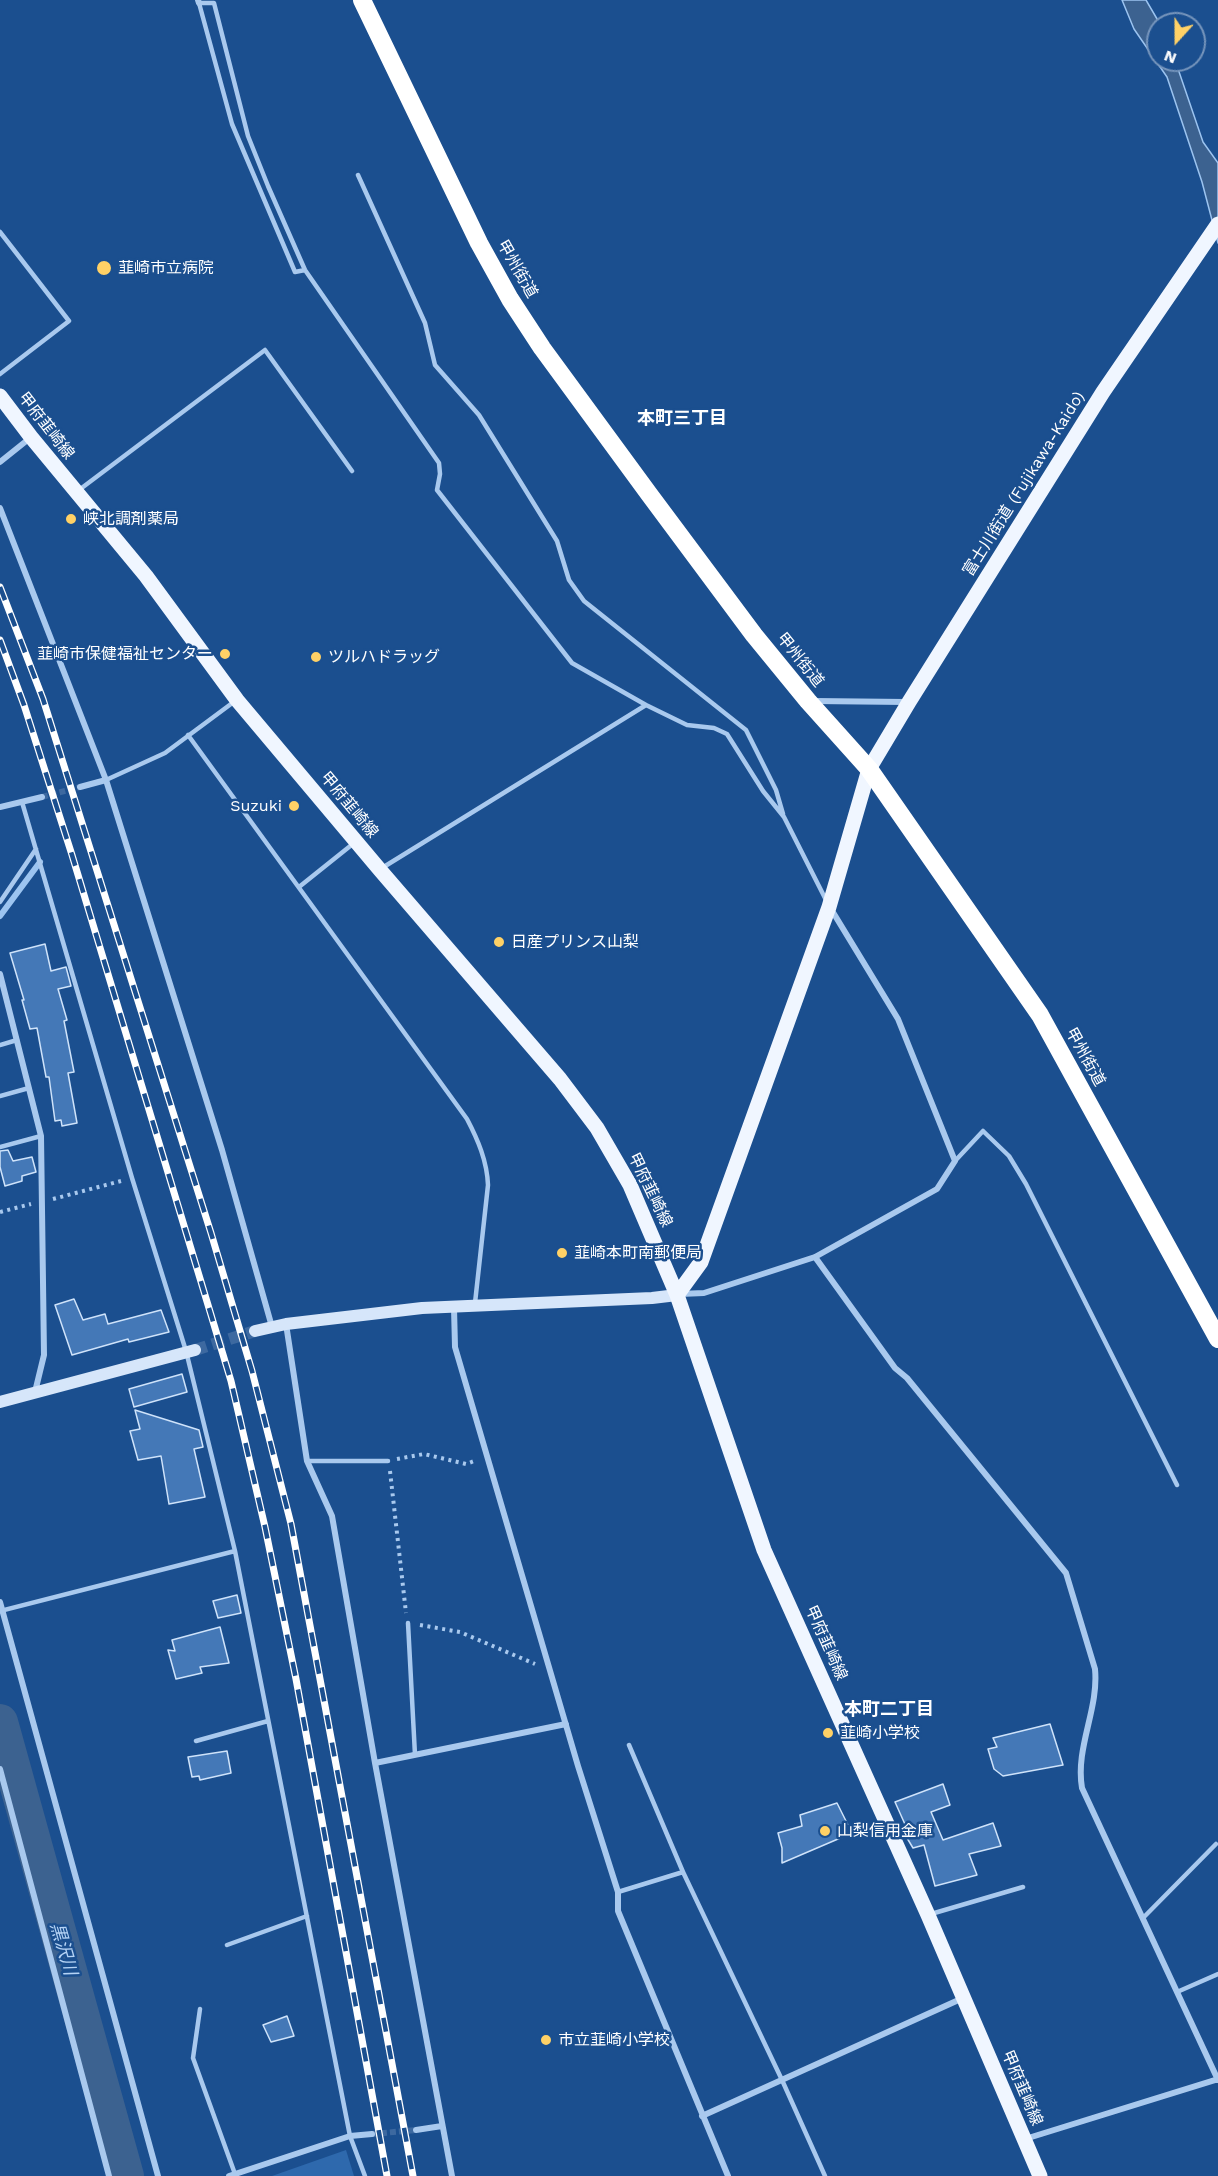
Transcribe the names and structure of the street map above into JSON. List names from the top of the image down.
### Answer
{
  "streets": {
    "highway": ["甲州街道"],
    "main road": ["甲府韮崎線", "富士川街道 (Fujikawa-Kaido)"]
  },
  "crossings": [
    ["甲州街道", "富士川街道 (Fujikawa-Kaido)"],
    ["甲府韮崎線", "富士川街道 (Fujikawa-Kaido)"]
  ],
  "districts": ["本町三丁目", "本町二丁目"],
  "water": ["黒沢川"],
  "places": [
    "韮崎市立病院",
    "峡北調剤薬局",
    "韮崎市保健福祉センター",
    "ツルハドラッグ",
    "Suzuki",
    "日産プリンス山梨",
    "韮崎本町南郵便局",
    "韮崎小学校",
    "山梨信用金庫",
    "市立韮崎小学校"
  ],
  "north": "bottom"
}
